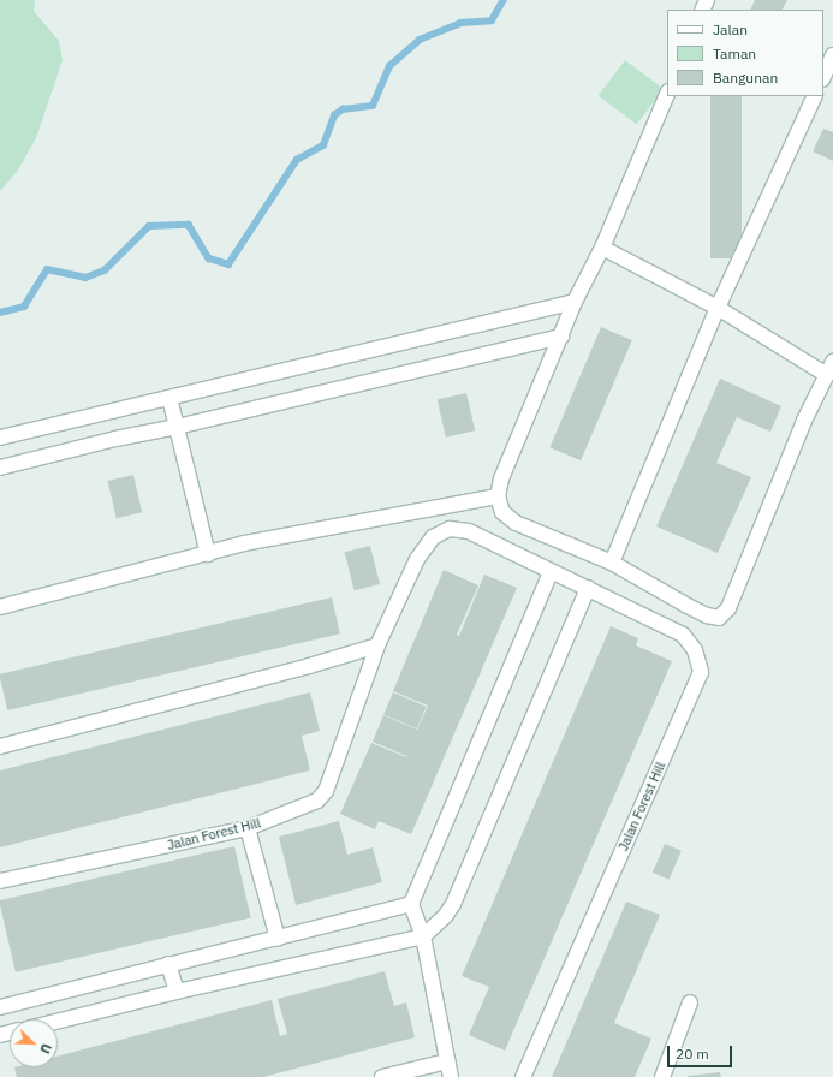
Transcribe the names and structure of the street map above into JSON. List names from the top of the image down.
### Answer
{
  "streets": {
    "street": ["Jalan Forest Hill"]
  },
  "legend": ["Jalan", "Taman", "Bangunan"],
  "scale_bar": "20 m",
  "north": "bottom right"
}
